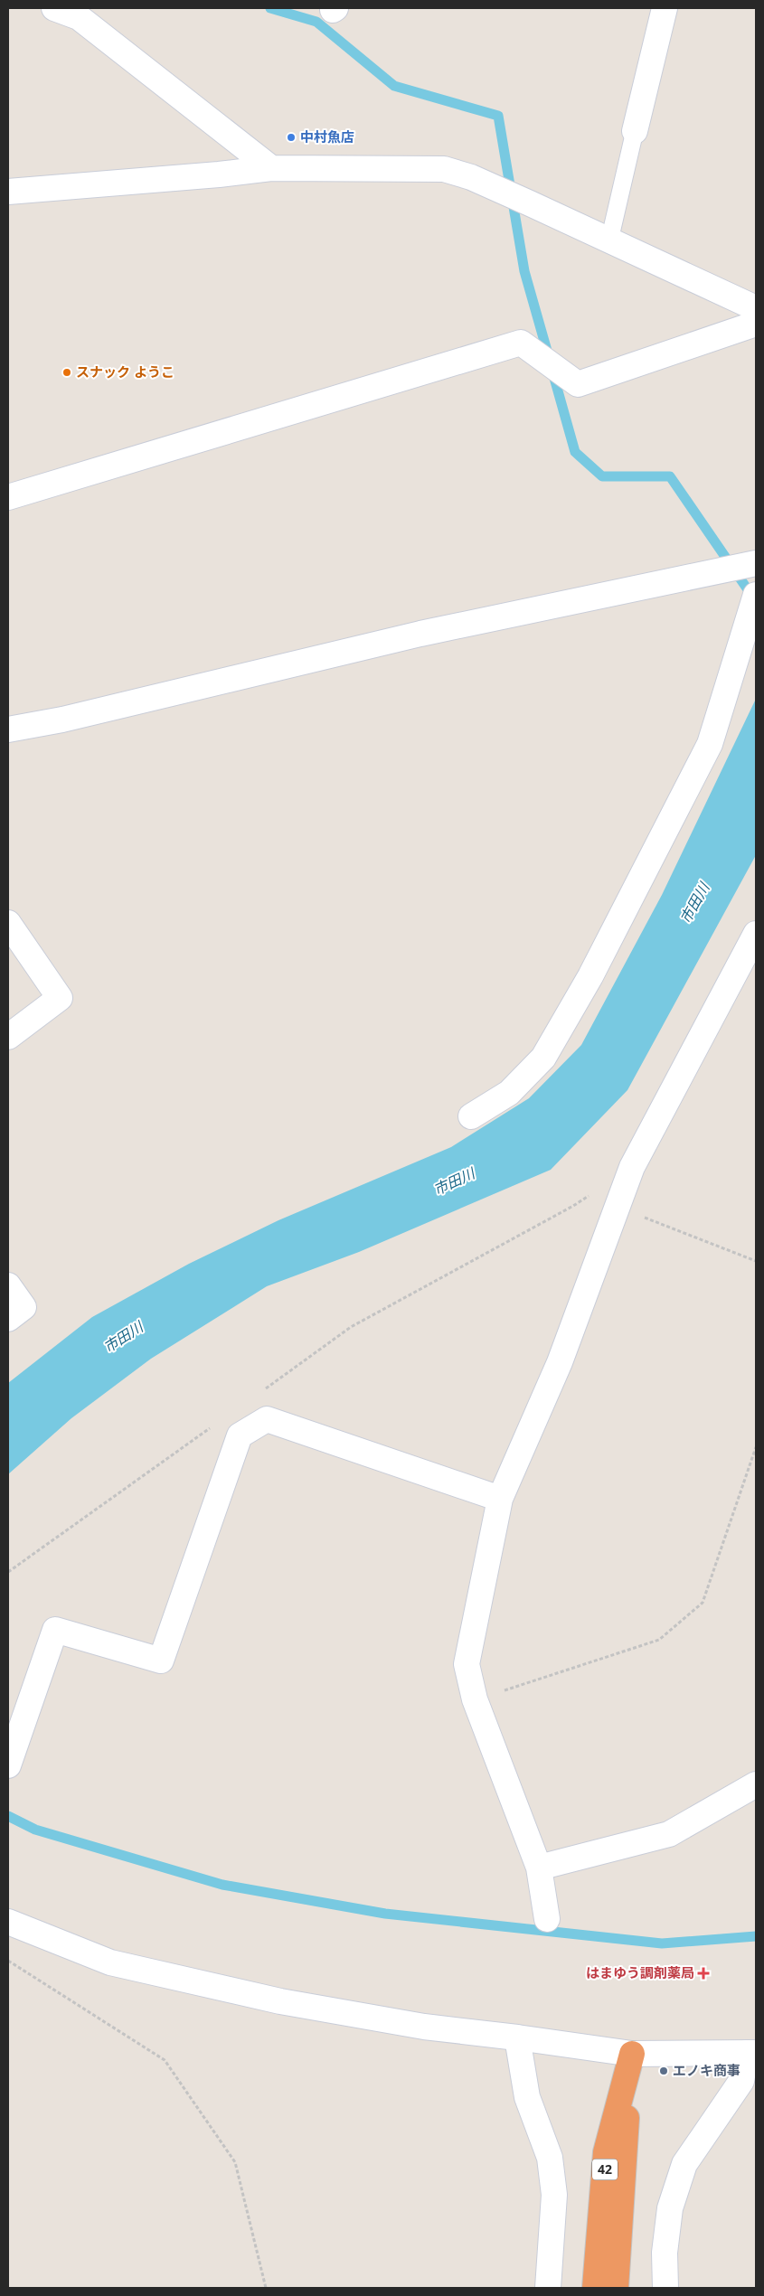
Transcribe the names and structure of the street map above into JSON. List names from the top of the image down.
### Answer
{
  "streets": {
    "highway": ["42"]
  },
  "water": ["市田川"],
  "places": {
    "other": ["中村魚店", "スナック ようこ", "エノキ商事"],
    "health": ["はまゆう調剤薬局"]
  }
}
